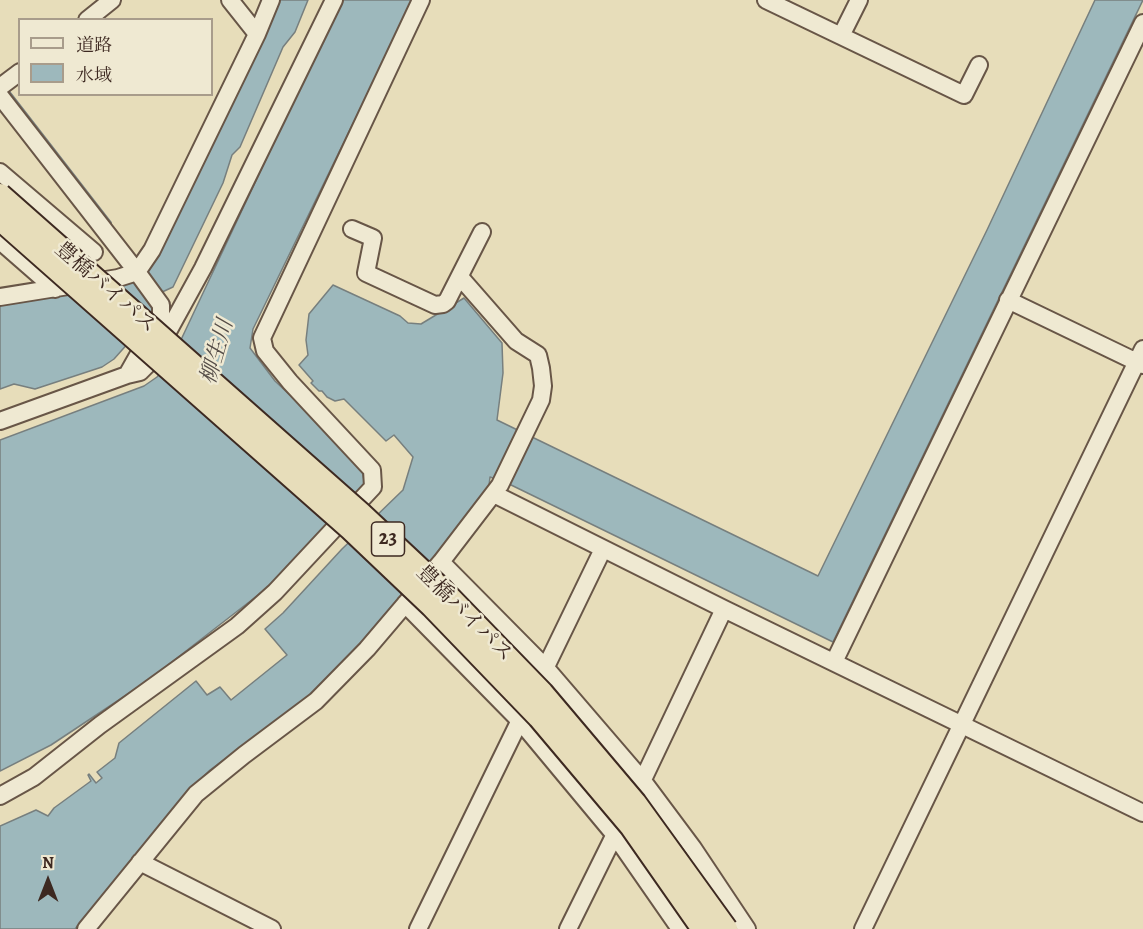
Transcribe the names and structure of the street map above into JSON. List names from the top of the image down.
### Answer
{
  "streets": {
    "highway": ["豊橋バイパス", "23"]
  },
  "water": ["柳生川"],
  "legend": ["道路", "水域"],
  "north": "top"
}
